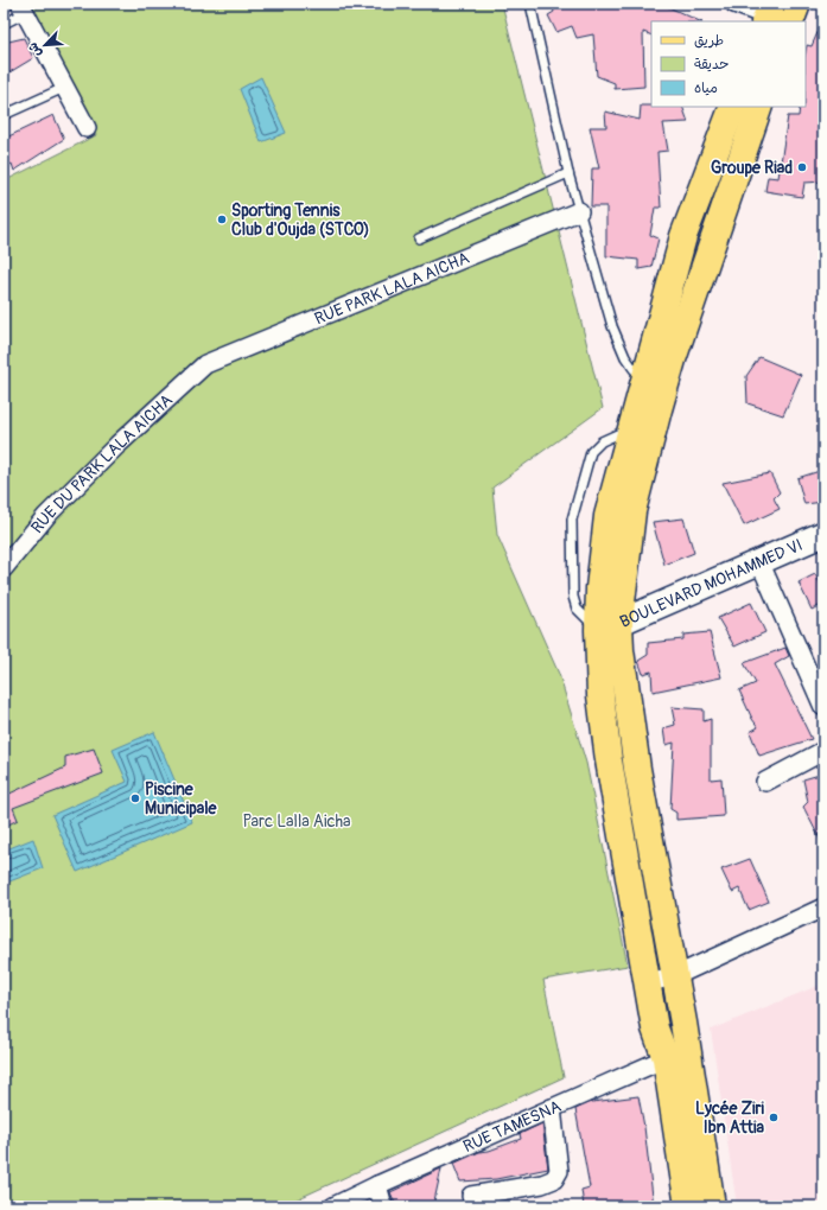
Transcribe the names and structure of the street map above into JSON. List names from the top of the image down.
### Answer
{
  "streets": {
    "street": [
      "RUE PARK LALA AICHA",
      "RUE DU PARK LALA AICHA",
      "BOULEVARD MOHAMMED VI",
      "RUE TAMESNA"
    ]
  },
  "crossings": [
    ["RUE PARK LALA AICHA", "RUE DU PARK LALA AICHA"]
  ],
  "parks": ["Parc Lalla Aicha"],
  "places": [
    "Groupe Riad",
    "Sporting Tennis Club d'Oujda (STCO)",
    "Piscine Municipale",
    "Lycée Ziri Ibn Attia"
  ],
  "legend": ["طريق", "حديقة", "مياه"],
  "north": "bottom left"
}
